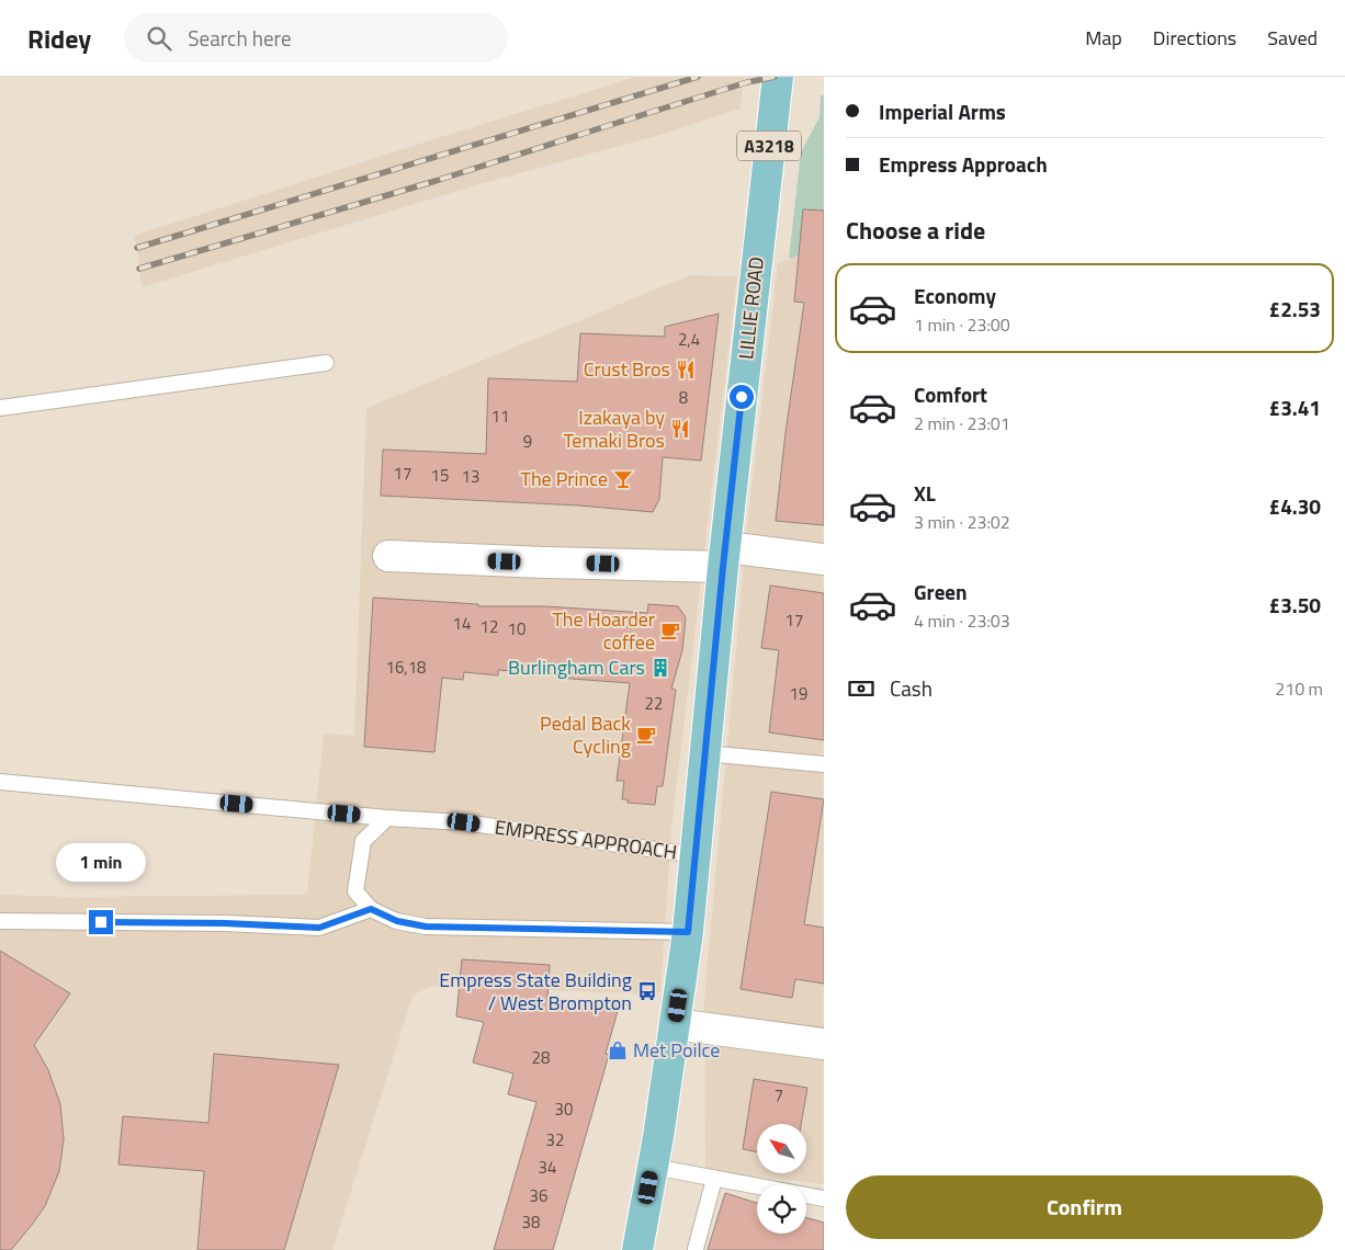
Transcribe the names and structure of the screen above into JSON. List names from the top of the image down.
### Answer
{
  "streets": {
    "main road": ["A3218", "LILLIE ROAD"],
    "lane": ["EMPRESS APPROACH"]
  },
  "crossings": [
    ["LILLIE ROAD", "EMPRESS APPROACH"]
  ],
  "places": {
    "restaurant": ["Crust Bros", "Izakaya by Temaki Bros"],
    "bar": ["The Prince"],
    "cafe": ["The Hoarder coffee", "Pedal Back Cycling"],
    "building": ["Burlingham Cars"],
    "bus stop": ["Empress State Building / West Brompton"],
    "shop": ["Met Poilce"]
  },
  "house_numbers": [
    "2,4",
    "8",
    "11",
    "9",
    "17",
    "15",
    "13",
    "17",
    "14",
    "12",
    "10",
    "16,18",
    "19",
    "22",
    "28",
    "7",
    "30",
    "32",
    "34",
    "36",
    "38"
  ],
  "north": "top left",
  "page": {
    "header": "Ridey",
    "search": "Search here",
    "nav": ["Map", "Directions", "Saved"],
    "banner": ["Imperial Arms", "Empress Approach"],
    "heading": "Choose a ride",
    "list": [
      {
        "name": "Economy",
        "note": "1 min · 23:00",
        "value": "£2.53"
      },
      {
        "name": "Comfort",
        "note": "2 min · 23:01",
        "value": "£3.41"
      },
      {
        "name": "XL",
        "note": "3 min · 23:02",
        "value": "£4.30"
      },
      {
        "name": "Green",
        "note": "4 min · 23:03",
        "value": "£3.50"
      }
    ],
    "pay": ["Cash", "210 m"],
    "bubble": "1 min",
    "buttons": "Confirm"
  }
}
